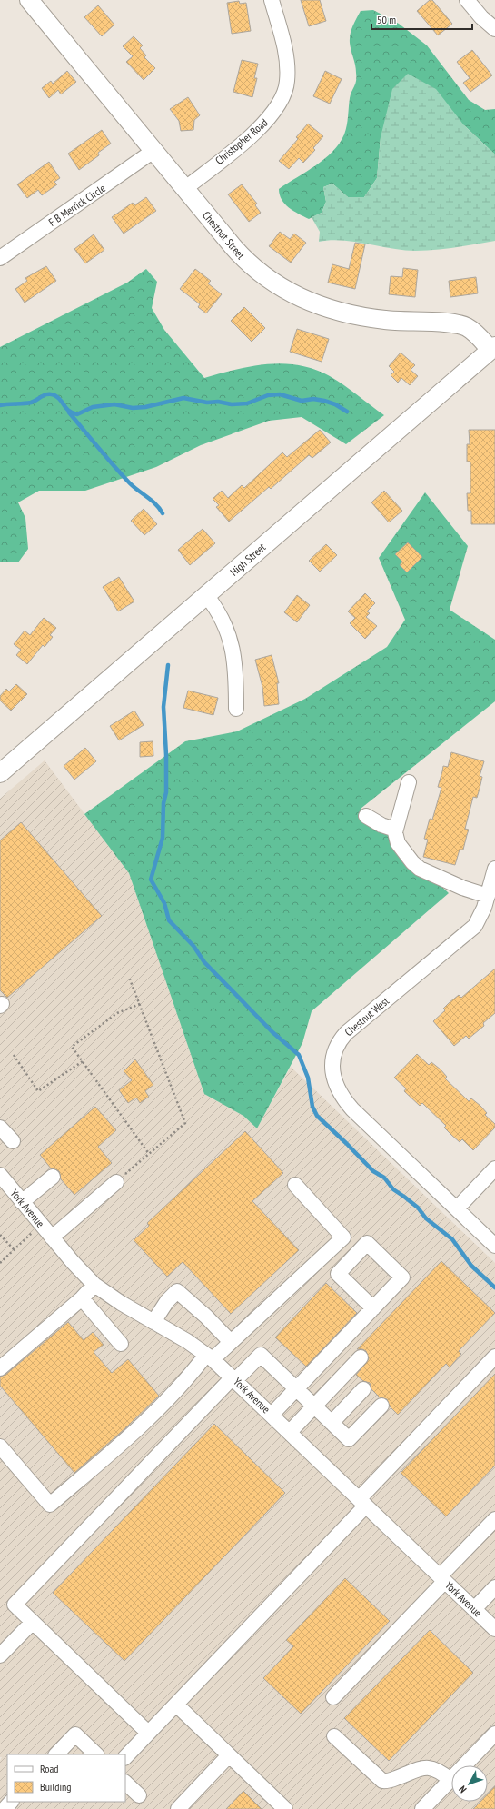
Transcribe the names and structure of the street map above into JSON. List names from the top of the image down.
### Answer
{
  "streets": {
    "main road": ["Chestnut Street", "High Street"],
    "street": [
      "Christopher Road",
      "F B Merrick Circle",
      "Chestnut West",
      "York Avenue"
    ]
  },
  "crossings": [
    ["Christopher Road", "Chestnut Street"],
    ["F B Merrick Circle", "Chestnut Street"],
    ["Chestnut Street", "High Street"]
  ],
  "legend": ["Road", "Building"],
  "scale_bar": "50 m",
  "north": "bottom left"
}
